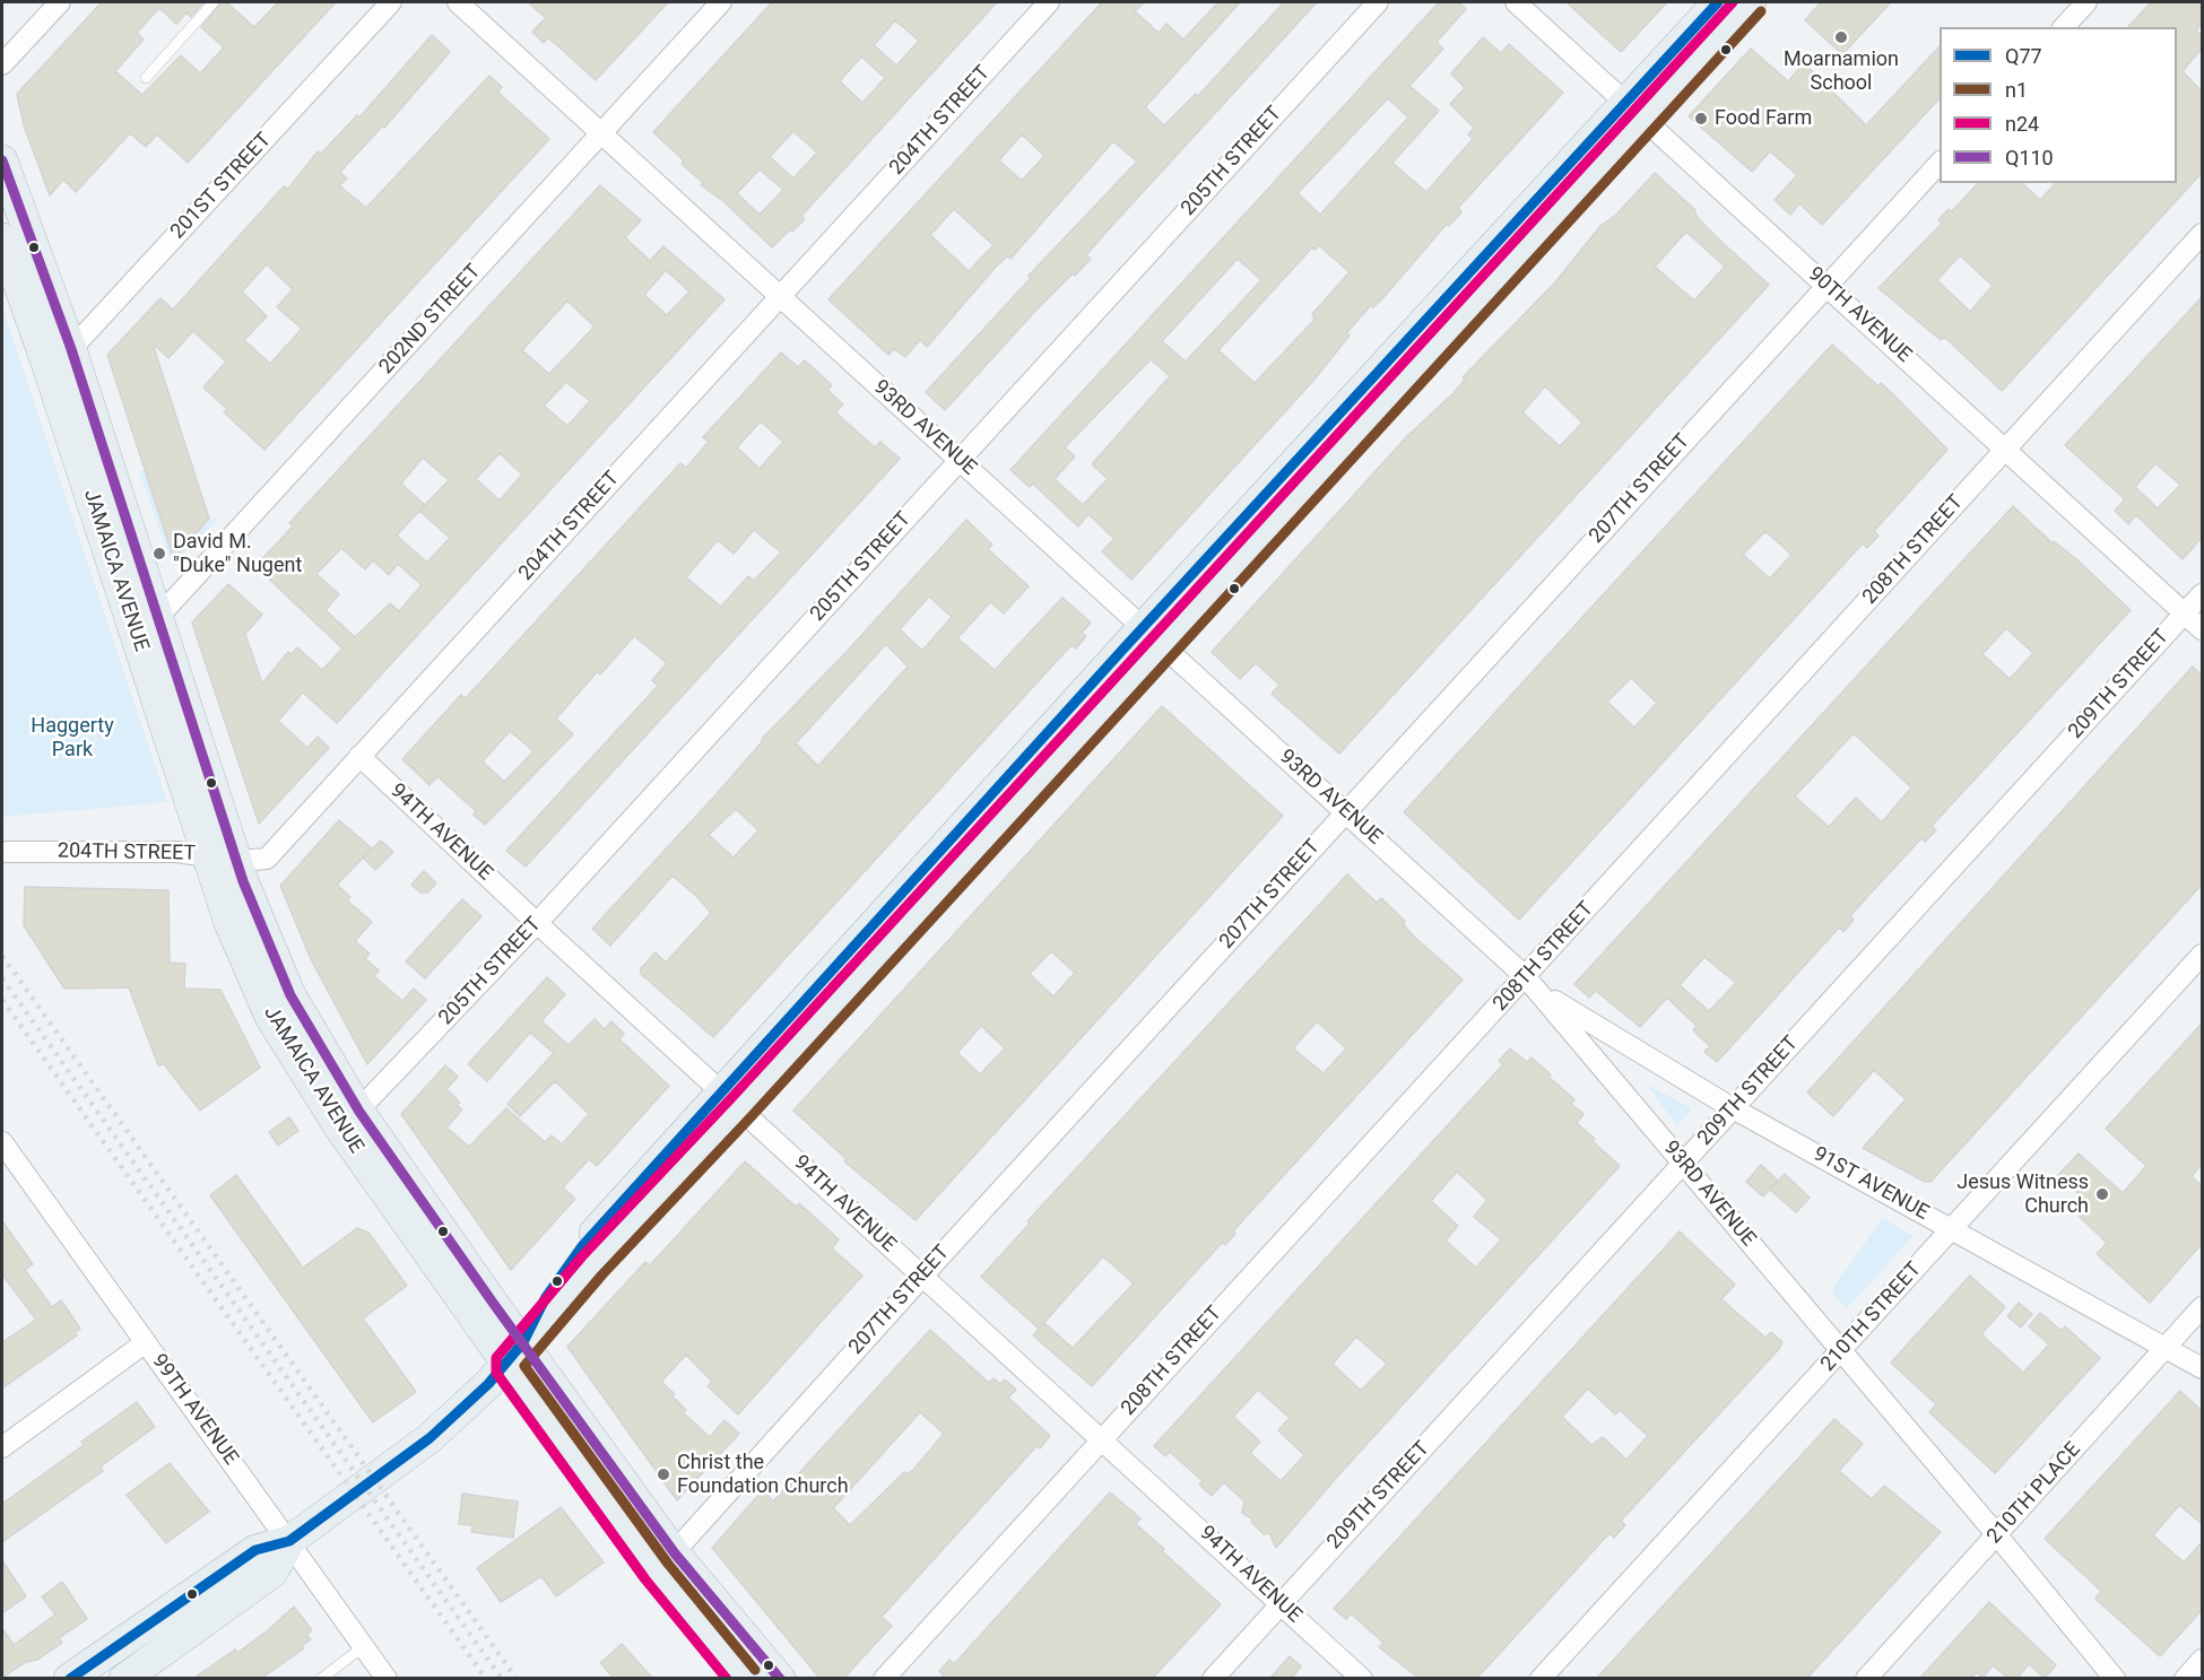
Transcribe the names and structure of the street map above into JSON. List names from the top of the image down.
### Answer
{
  "streets": {
    "main road": ["JAMAICA AVENUE"],
    "street": [
      "204TH STREET",
      "205TH STREET",
      "201ST STREET",
      "90TH AVENUE",
      "202ND STREET",
      "93RD AVENUE",
      "207TH STREET",
      "208TH STREET",
      "209TH STREET",
      "94TH AVENUE",
      "91ST AVENUE",
      "210TH STREET",
      "99TH AVENUE",
      "210TH PLACE"
    ]
  },
  "crossings": [
    ["204TH STREET", "93RD AVENUE"],
    ["204TH STREET", "JAMAICA AVENUE"],
    ["204TH STREET", "94TH AVENUE"],
    ["205TH STREET", "93RD AVENUE"],
    ["205TH STREET", "JAMAICA AVENUE"],
    ["205TH STREET", "94TH AVENUE"],
    ["201ST STREET", "JAMAICA AVENUE"],
    ["90TH AVENUE", "207TH STREET"],
    ["90TH AVENUE", "208TH STREET"],
    ["90TH AVENUE", "209TH STREET"],
    ["202ND STREET", "93RD AVENUE"],
    ["202ND STREET", "JAMAICA AVENUE"],
    ["93RD AVENUE", "207TH STREET"],
    ["93RD AVENUE", "208TH STREET"],
    ["93RD AVENUE", "209TH STREET"],
    ["93RD AVENUE", "91ST AVENUE"],
    ["93RD AVENUE", "210TH STREET"],
    ["93RD AVENUE", "210TH PLACE"],
    ["207TH STREET", "JAMAICA AVENUE"],
    ["207TH STREET", "94TH AVENUE"],
    ["208TH STREET", "94TH AVENUE"],
    ["209TH STREET", "94TH AVENUE"],
    ["209TH STREET", "91ST AVENUE"],
    ["91ST AVENUE", "210TH STREET"],
    ["91ST AVENUE", "210TH PLACE"]
  ],
  "parks": ["Haggerty Park"],
  "places": [
    "Moarnamion School",
    "Food Farm",
    "David M. \"Duke\" Nugent",
    "Jesus Witness Church",
    "Christ the Foundation Church"
  ],
  "lines": [
    "transit line Q77",
    "transit line n24",
    "transit line n1",
    "transit line Q110"
  ],
  "legend": [
    "Q77",
    "n1",
    "n24",
    "Q110"
  ]
}
